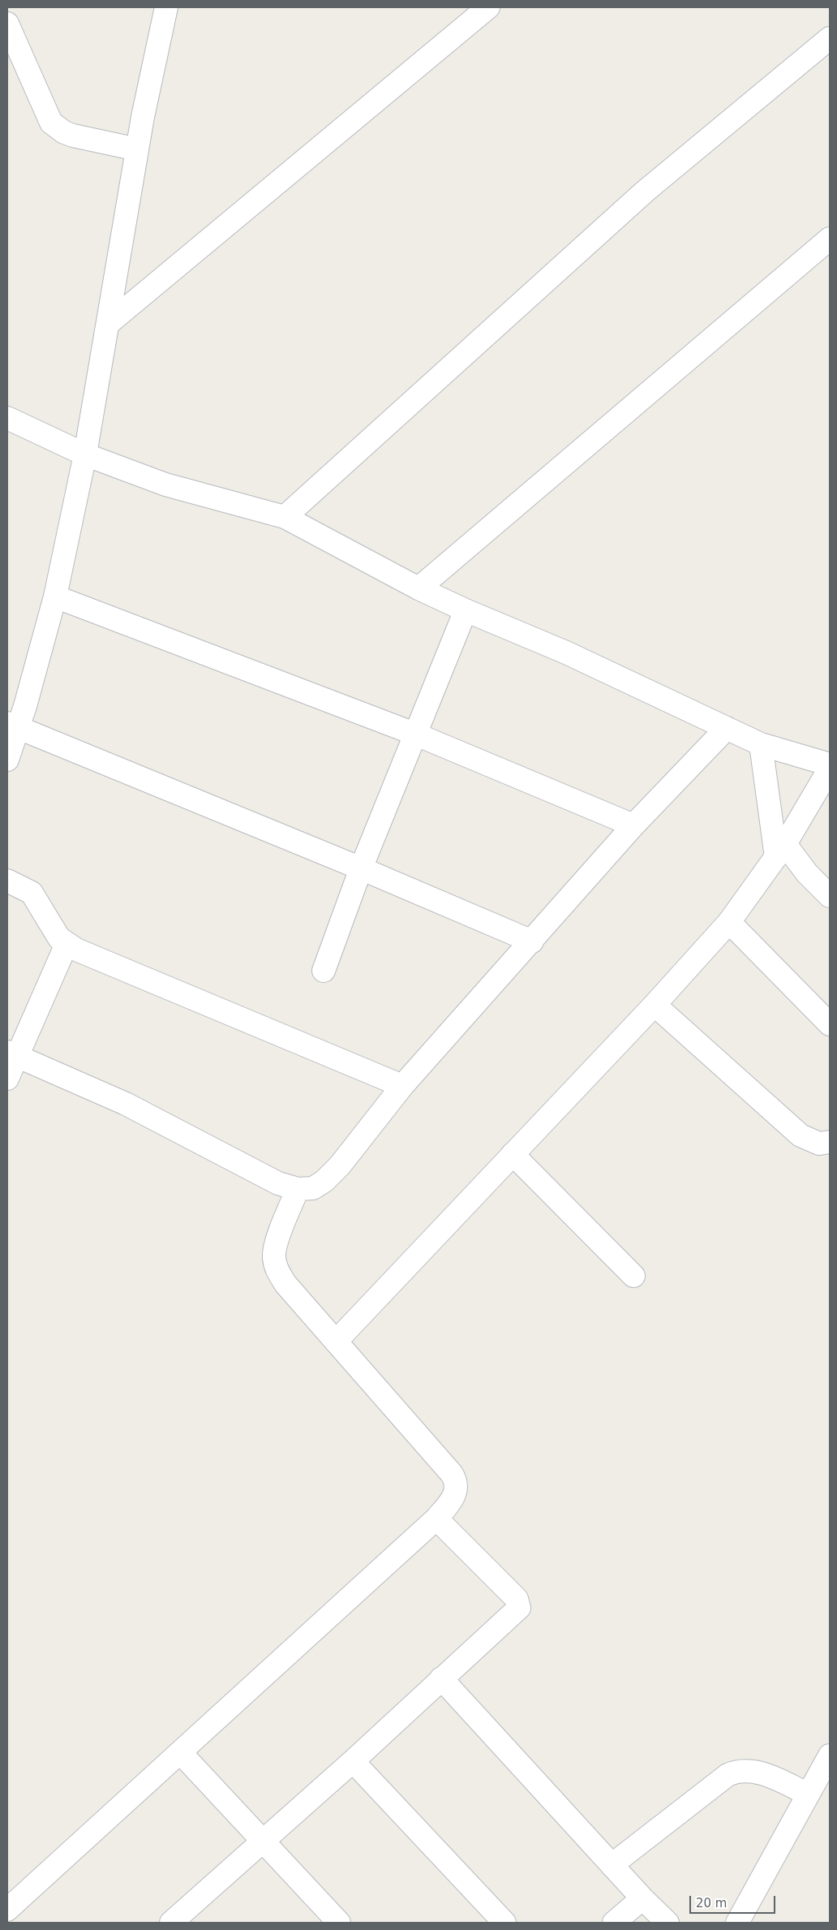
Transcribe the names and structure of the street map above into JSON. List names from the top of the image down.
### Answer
{
  "scale_bar": "20 m"
}
